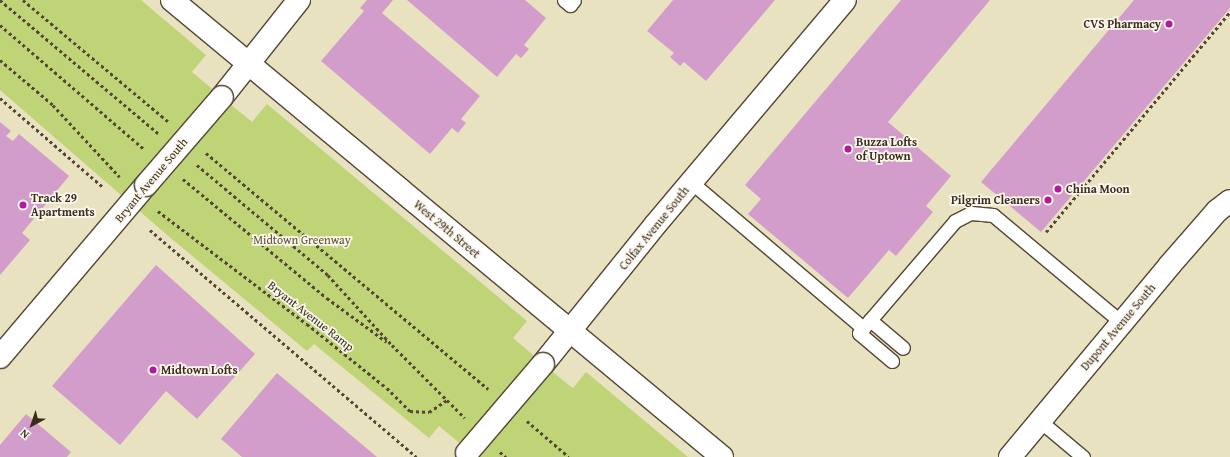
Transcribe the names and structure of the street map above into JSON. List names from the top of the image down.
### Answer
{
  "streets": {
    "street": [
      "Bryant Avenue South",
      "Colfax Avenue South",
      "West 29th Street",
      "Dupont Avenue South"
    ],
    "path": ["Bryant Avenue Ramp"]
  },
  "crossings": [
    ["Bryant Avenue South", "West 29th Street"],
    ["Colfax Avenue South", "West 29th Street"]
  ],
  "parks": ["Midtown Greenway"],
  "places": [
    "CVS Pharmacy",
    "Buzza Lofts of Uptown",
    "China Moon",
    "Pilgrim Cleaners",
    "Track 29 Apartments",
    "Midtown Lofts"
  ],
  "north": "bottom left"
}
